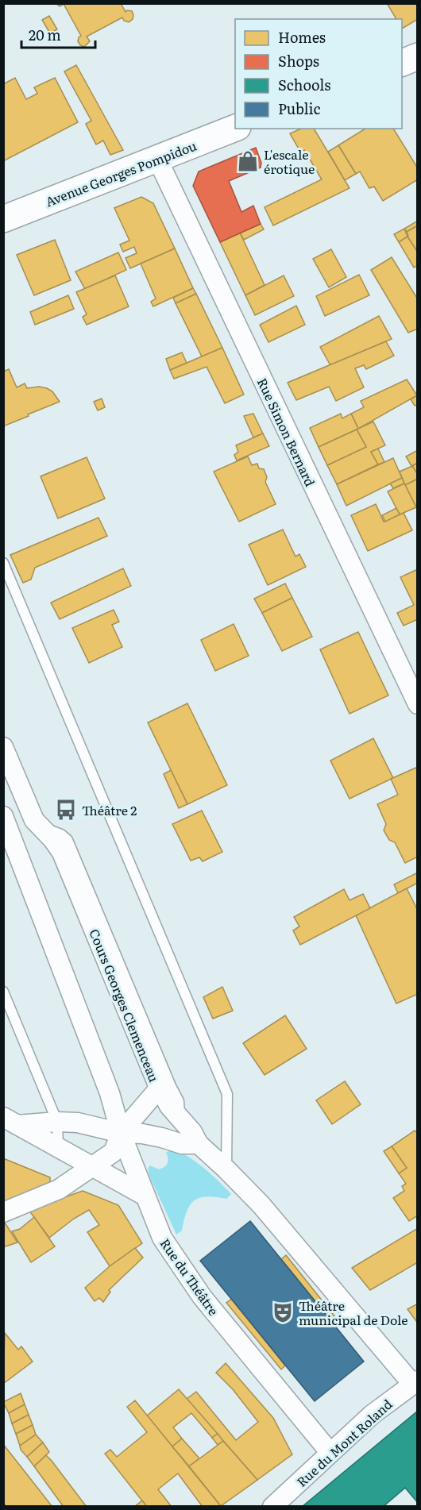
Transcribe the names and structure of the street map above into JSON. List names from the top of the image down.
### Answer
{
  "streets": {
    "main road": ["Avenue Georges Pompidou"],
    "street": [
      "Rue Simon Bernard",
      "Cours Georges Clemenceau",
      "Rue du Théâtre",
      "Rue du Mont Roland"
    ]
  },
  "crossings": [
    ["Avenue Georges Pompidou", "Rue Simon Bernard"],
    ["Cours Georges Clemenceau", "Rue du Théâtre"],
    ["Rue du Théâtre", "Rue du Mont Roland"]
  ],
  "places": {
    "shop": ["L'escale érotique"],
    "bus stop": ["Théâtre 2"],
    "theatre": ["Théâtre municipal de Dole"]
  },
  "legend": [
    "Homes",
    "Shops",
    "Schools",
    "Public"
  ],
  "scale_bar": "20 m"
}
